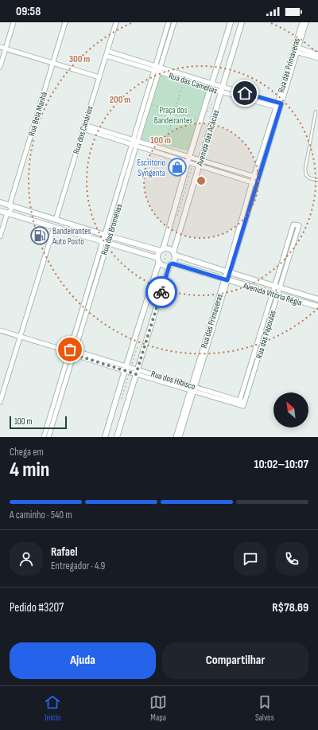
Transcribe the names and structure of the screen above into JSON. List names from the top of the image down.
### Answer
{
  "streets": {
    "street": [
      "Rua das Primaveras",
      "Rua das Camélias",
      "Rua Bela Manhã",
      "Rua dos Canários",
      "Avenida das Acácias",
      "Rua das Bromélias",
      "Avenida Vitória Régia",
      "Rua das Papoulas",
      "Rua dos Hibisco"
    ]
  },
  "crossings": [
    ["Rua das Primaveras", "Rua das Camélias"],
    ["Rua das Primaveras", "Avenida Vitória Régia"],
    ["Rua das Primaveras", "Rua dos Hibisco"],
    ["Rua das Camélias", "Rua dos Canários"],
    ["Rua das Camélias", "Avenida das Acácias"],
    ["Rua das Camélias", "Rua das Bromélias"],
    ["Avenida das Acácias", "Avenida Vitória Régia"],
    ["Rua das Bromélias", "Rua dos Hibisco"],
    ["Avenida Vitória Régia", "Rua das Papoulas"],
    ["Rua das Papoulas", "Rua dos Hibisco"]
  ],
  "parks": ["Praça dos Bandeirantes"],
  "places": {
    "shop": ["Escritório Syngenta"],
    "fuel station": ["Bandeirantes Auto Posto"]
  },
  "scale_bar": "100 m",
  "north": "top left",
  "page": {
    "status": "09:58",
    "scale": "100 m",
    "heading": ["4 min", "Chega em", "10:02–10:07"],
    "panel": [
      "Rafael",
      "Entregador · 4.9",
      "Pedido #3207",
      "R$78.69"
    ],
    "bar": "A caminho · 540 m",
    "buttons": ["Ajuda", "Compartilhar"],
    "tabs": ["Início", "Mapa", "Salvos"]
  },
  "rings": ["300 m", "200 m", "100 m"]
}
